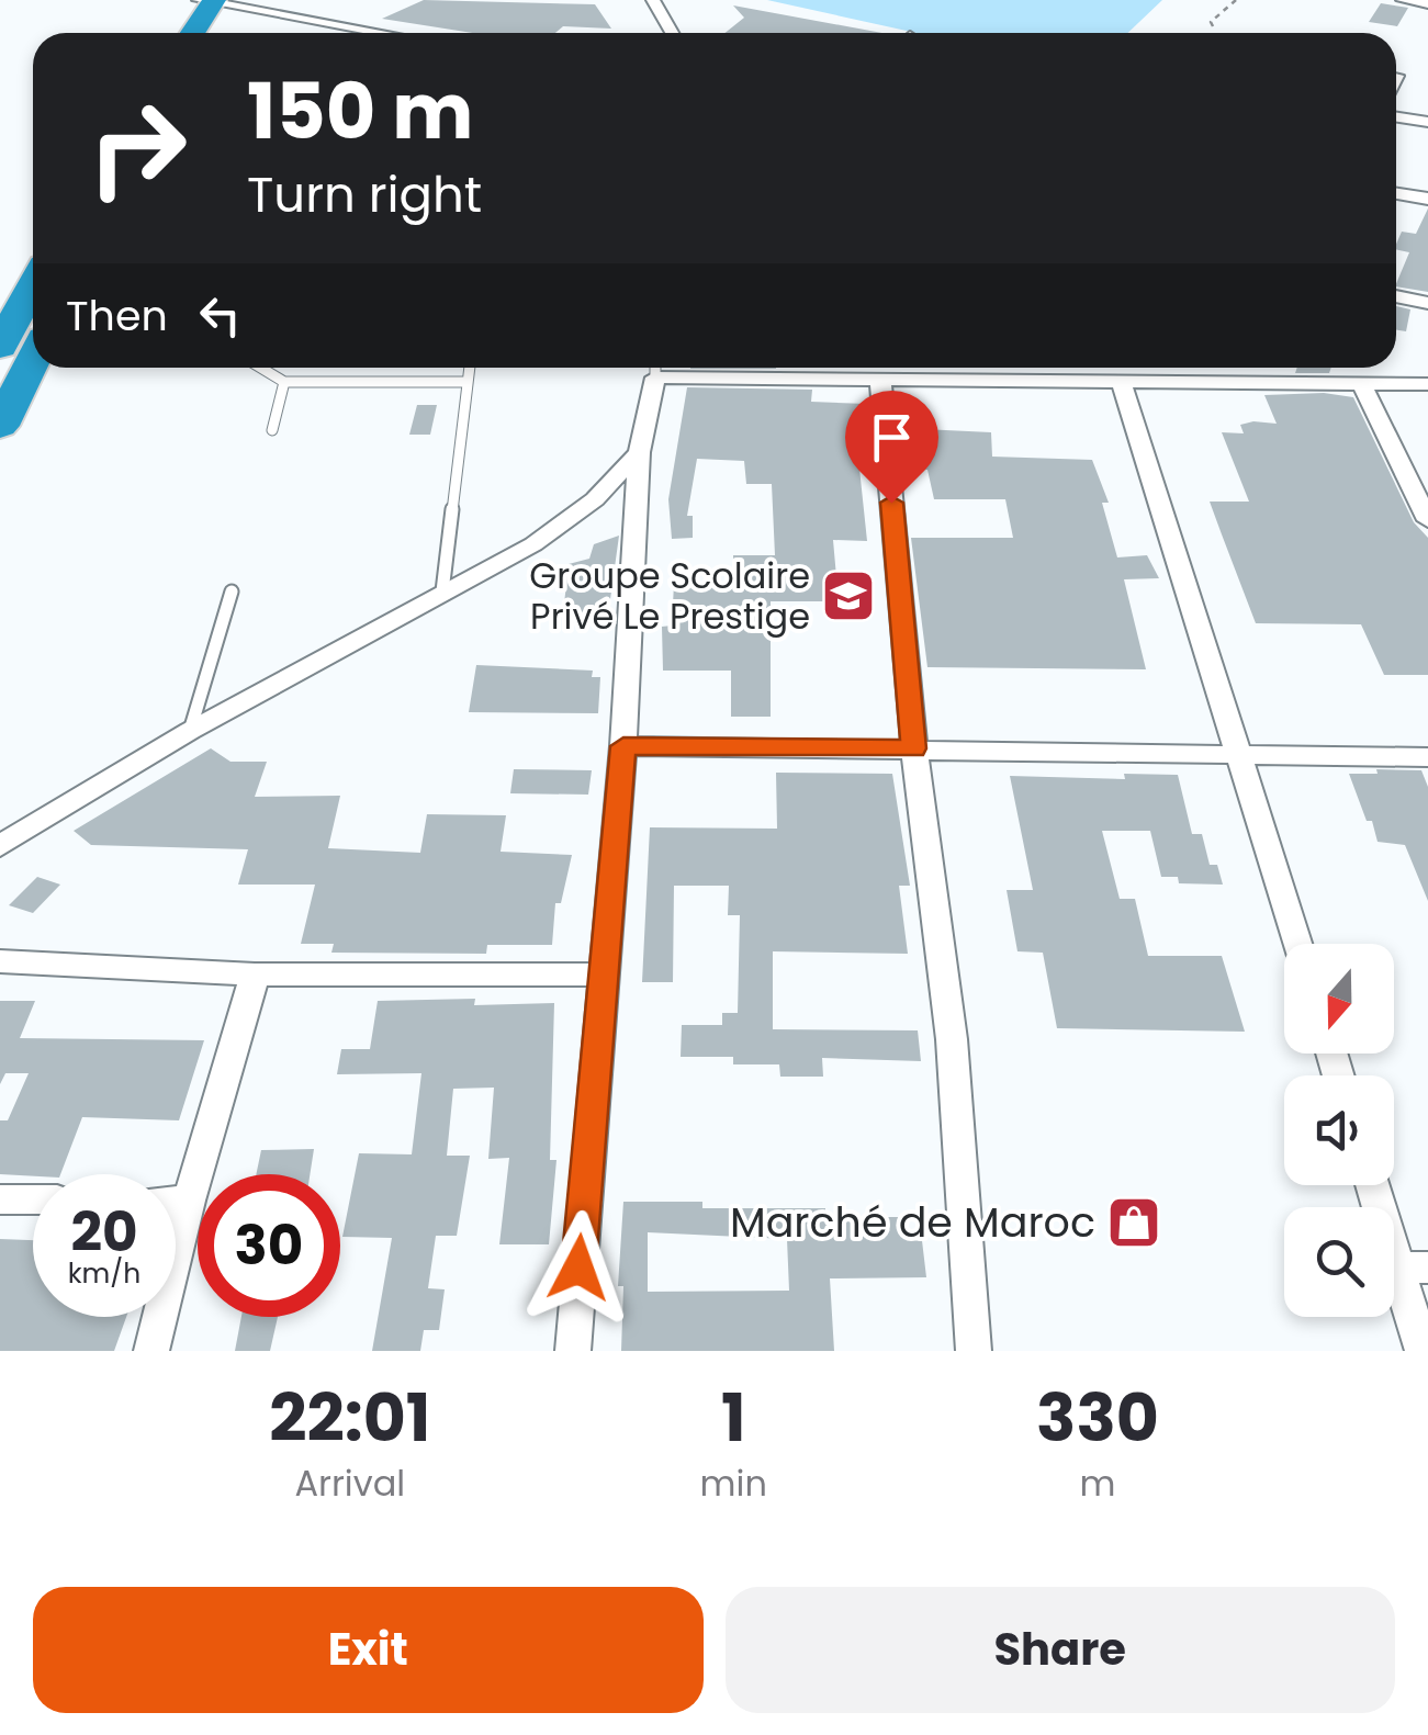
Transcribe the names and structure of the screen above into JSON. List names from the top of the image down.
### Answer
{
  "places": {
    "school or university": ["Groupe Scolaire Privé Le Prestige"],
    "shop": ["Marché de Maroc"]
  },
  "north": "bottom",
  "page": {
    "turn": ["150 m", "Turn right"],
    "then": "Then",
    "speed": "20 km/h",
    "limit": "30",
    "eta": [
      "22:01",
      "Arrival",
      "1",
      "min",
      "330",
      "m"
    ],
    "buttons": ["Exit", "Share"]
  }
}
